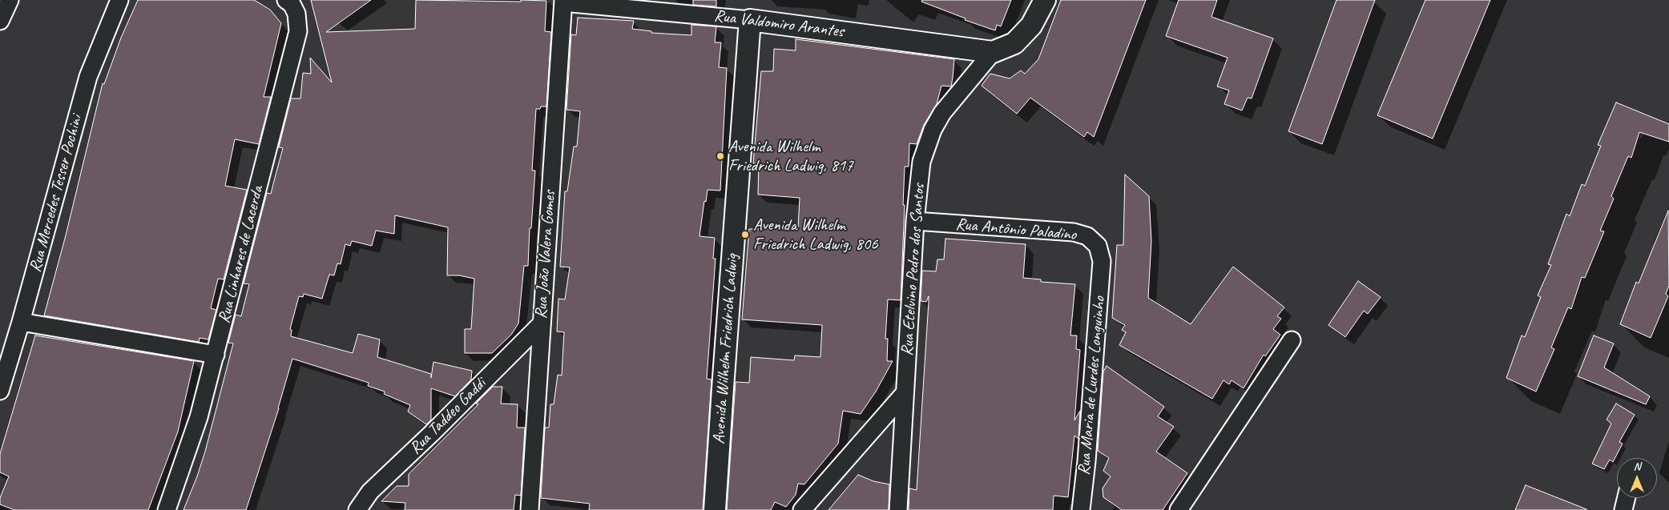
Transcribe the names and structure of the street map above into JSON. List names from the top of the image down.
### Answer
{
  "streets": {
    "street": [
      "Rua Valdomiro Arantes",
      "Rua Mercedes Tesser Pochini",
      "Rua Antônio Paladino",
      "Rua Linhares de Lacerda",
      "Rua João Valera Gomes",
      "Rua Etelvino Pedro dos Santos",
      "Avenida Wilhelm Friedrich Ladwig",
      "Rua Maria de Lurdes Longuinho",
      "Rua Taddeo Gaddi"
    ]
  },
  "crossings": [
    ["Rua Valdomiro Arantes", "Rua João Valera Gomes"],
    ["Rua Valdomiro Arantes", "Rua Etelvino Pedro dos Santos"],
    ["Rua Valdomiro Arantes", "Avenida Wilhelm Friedrich Ladwig"],
    ["Rua Antônio Paladino", "Rua Etelvino Pedro dos Santos"],
    ["Rua Antônio Paladino", "Rua Maria de Lurdes Longuinho"],
    ["Rua João Valera Gomes", "Rua Taddeo Gaddi"]
  ],
  "places": ["Avenida Wilhelm Friedrich Ladwig, 817", "Avenida Wilhelm Friedrich Ladwig, 806"],
  "north": "top"
}
